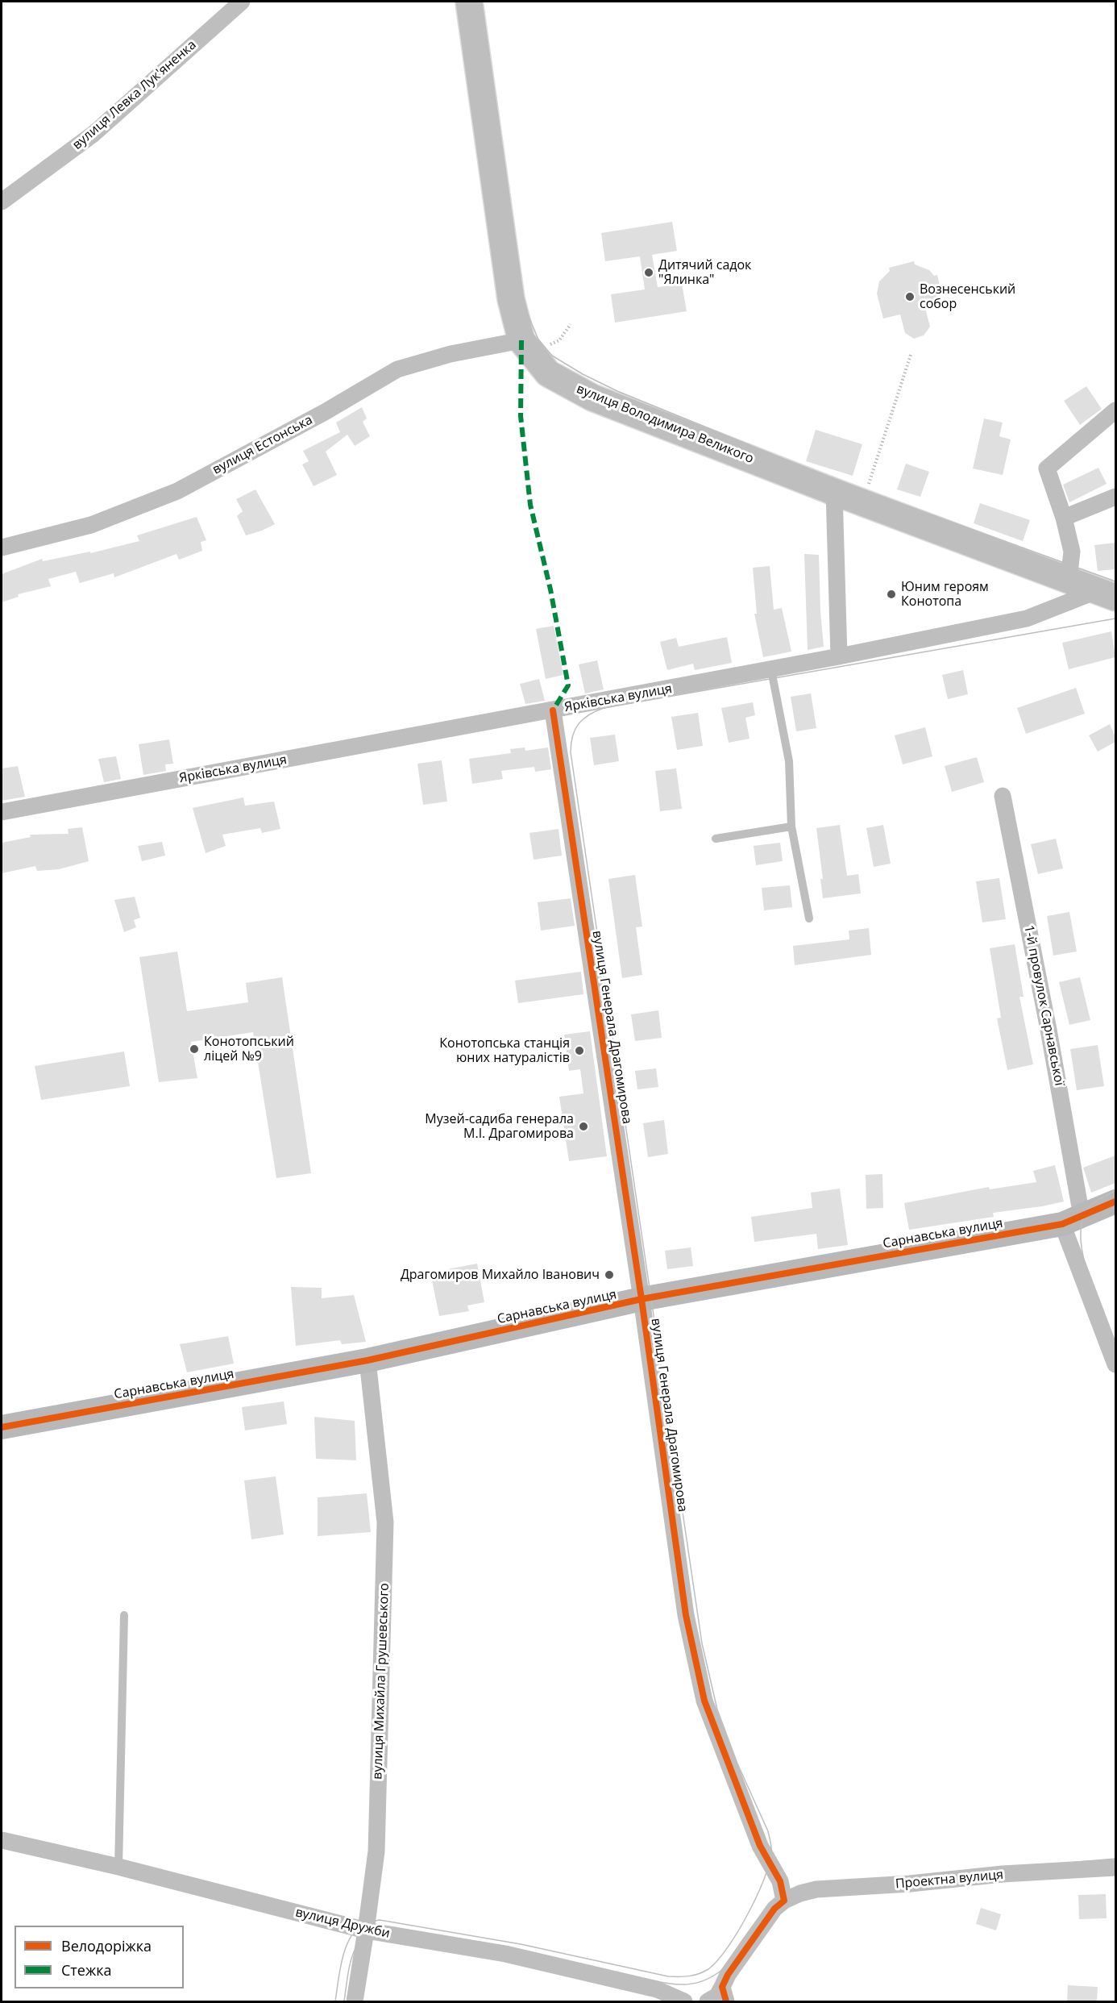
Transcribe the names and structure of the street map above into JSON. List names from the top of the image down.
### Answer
{
  "streets": {
    "main road": ["вулиця Володимира Великого"],
    "street": [
      "вулиця Левка Лук'яненка",
      "вулиця Естонська",
      "Ярківська вулиця",
      "1-й провулок Сарнавської",
      "вулиця Генерала Драгомирова",
      "Сарнавська вулиця",
      "вулиця Михайла Грушевського",
      "Проектна вулиця",
      "вулиця Дружби"
    ]
  },
  "crossings": [
    ["вулиця Володимира Великого", "вулиця Естонська"],
    ["вулиця Володимира Великого", "Ярківська вулиця"],
    ["Ярківська вулиця", "вулиця Генерала Драгомирова"],
    ["1-й провулок Сарнавської", "Сарнавська вулиця"],
    ["вулиця Генерала Драгомирова", "Сарнавська вулиця"],
    ["вулиця Генерала Драгомирова", "Проектна вулиця"],
    ["Сарнавська вулиця", "вулиця Михайла Грушевського"],
    ["вулиця Михайла Грушевського", "вулиця Дружби"]
  ],
  "places": [
    "Дитячий садок \"Ялинка\"",
    "Вознесенський собор",
    "Юним героям Конотопа",
    "Конотопський ліцей №9",
    "Конотопська станція юних натуралістів",
    "Музей-садиба генерала М.І. Драгомирова",
    "Драгомиров Михайло Іванович"
  ],
  "legend": ["Велодоріжка", "Стежка"]
}
